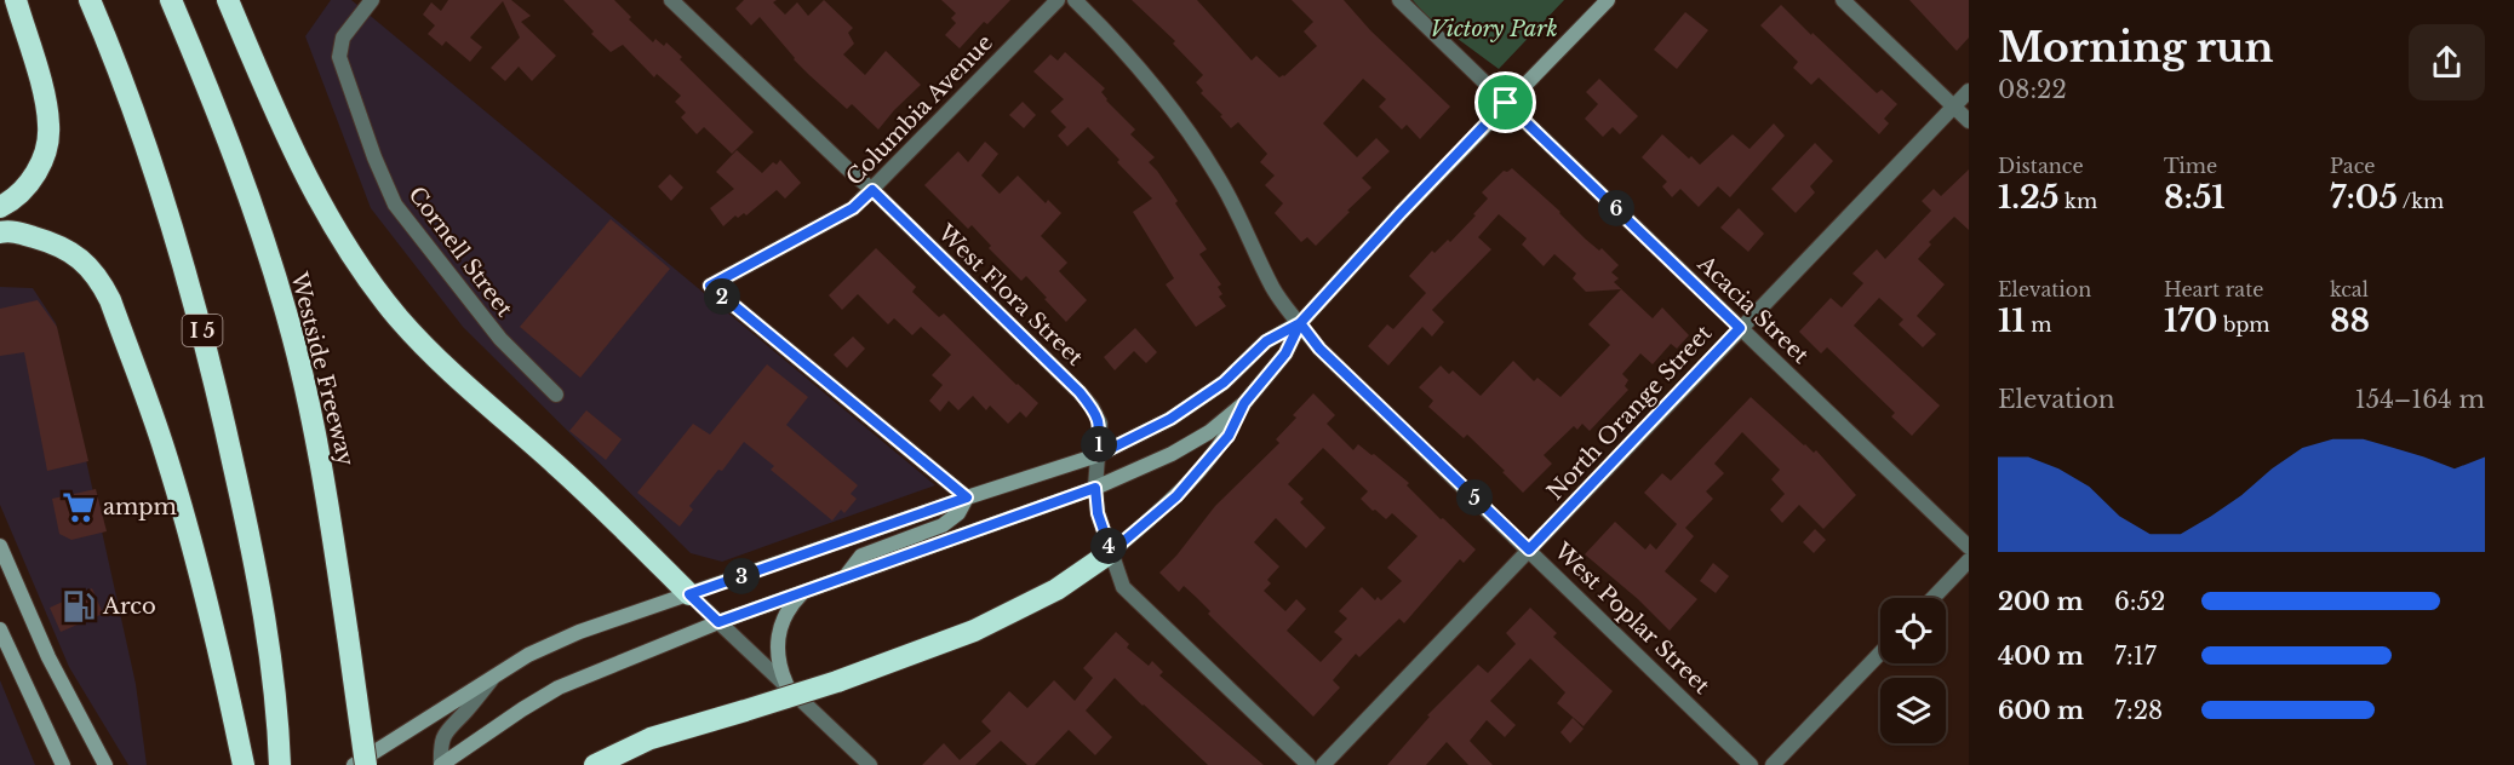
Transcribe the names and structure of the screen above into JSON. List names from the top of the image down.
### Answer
{
  "streets": {
    "highway": ["I 5", "Westside Freeway"],
    "street": [
      "Columbia Avenue",
      "Cornell Street",
      "West Flora Street",
      "Acacia Street",
      "North Orange Street",
      "West Poplar Street"
    ]
  },
  "crossings": [
    ["Columbia Avenue", "West Flora Street"],
    ["Acacia Street", "North Orange Street"],
    ["North Orange Street", "West Poplar Street"]
  ],
  "parks": ["Victory Park"],
  "places": {
    "supermarket": ["ampm"],
    "fuel station": ["Arco"]
  },
  "page": {
    "heading": ["Morning run", "08:22"],
    "stats": [
      ["Distance", "1.25 km"],
      ["Time", "8:51"],
      ["Pace", "7:05 /km"],
      ["Elevation", "11 m"],
      ["Heart rate", "170 bpm"],
      ["kcal", "88"]
    ],
    "pins": [
      "6",
      "2",
      "1",
      "5",
      "4",
      "3"
    ],
    "chart": ["Elevation", "154–164 m"],
    "list": [
      {
        "name": "200 m",
        "note": "6:52"
      },
      {
        "name": "400 m",
        "note": "7:17"
      },
      {
        "name": "600 m",
        "note": "7:28"
      }
    ]
  }
}
